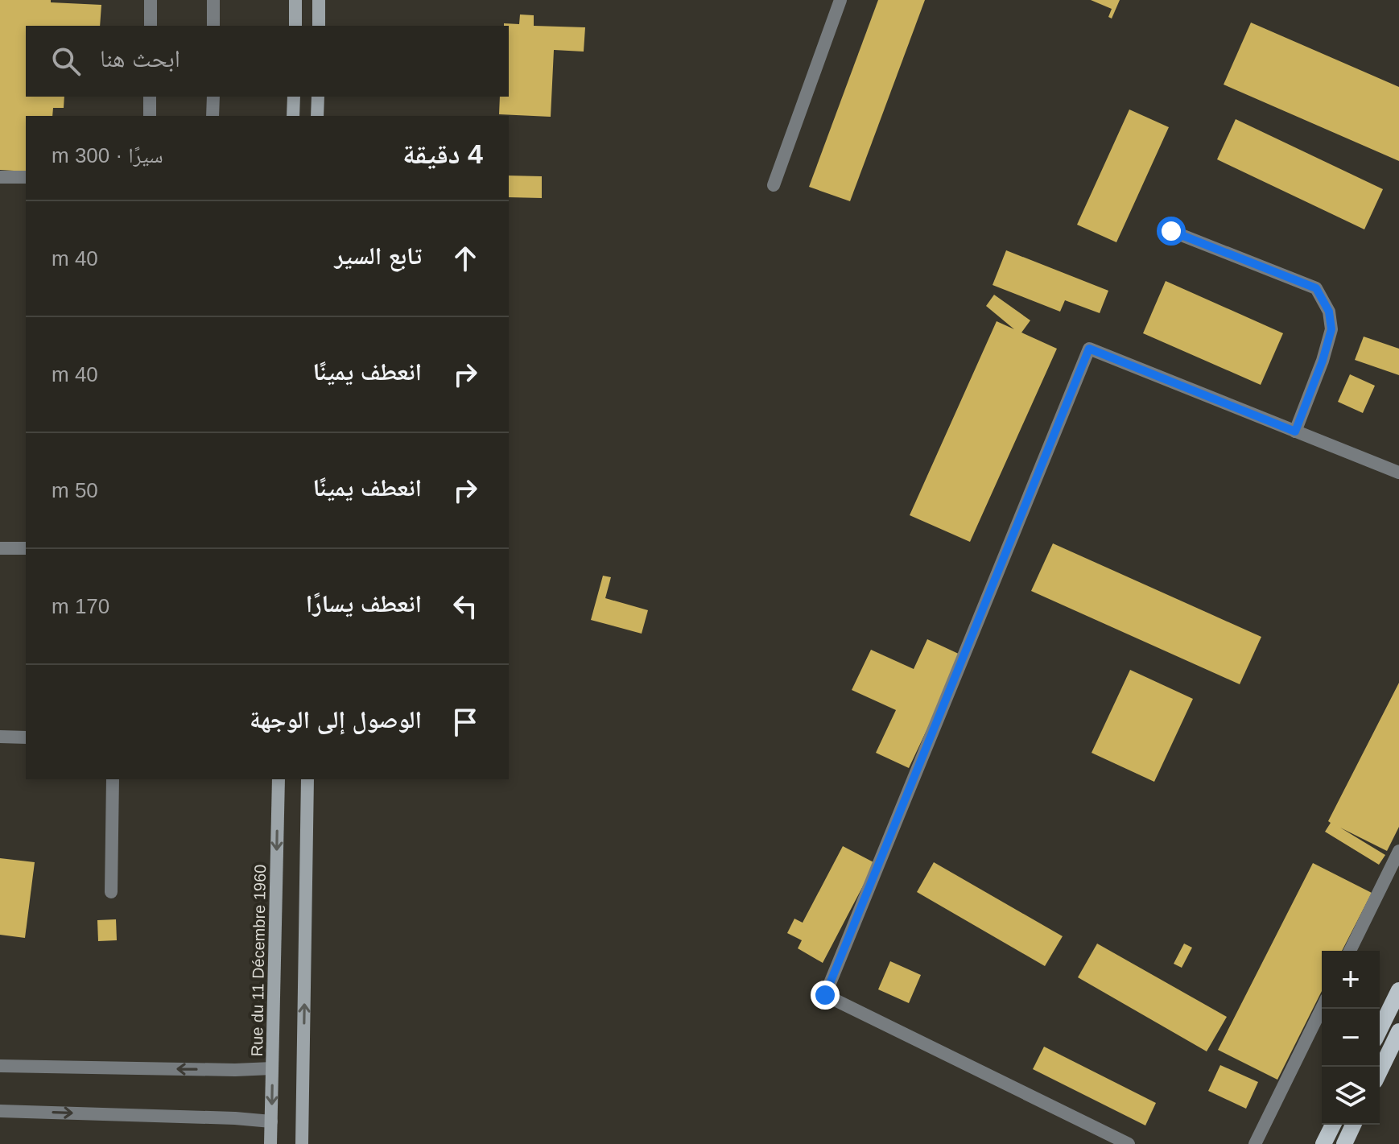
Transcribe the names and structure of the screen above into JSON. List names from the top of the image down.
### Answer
{
  "streets": {
    "main road": ["Rue du 11 Décembre 1960"]
  },
  "page": {
    "search": "ابحث هنا",
    "heading": ["4 دقيقة", "سيرًا · 300 m"],
    "list": [
      ["تابع السير", "40 m"],
      ["انعطف يمينًا", "40 m"],
      ["انعطف يمينًا", "50 m"],
      ["انعطف يسارًا", "170 m"],
      "الوصول إلى الوجهة"
    ],
    "map_buttons": ["+", "−"]
  }
}
